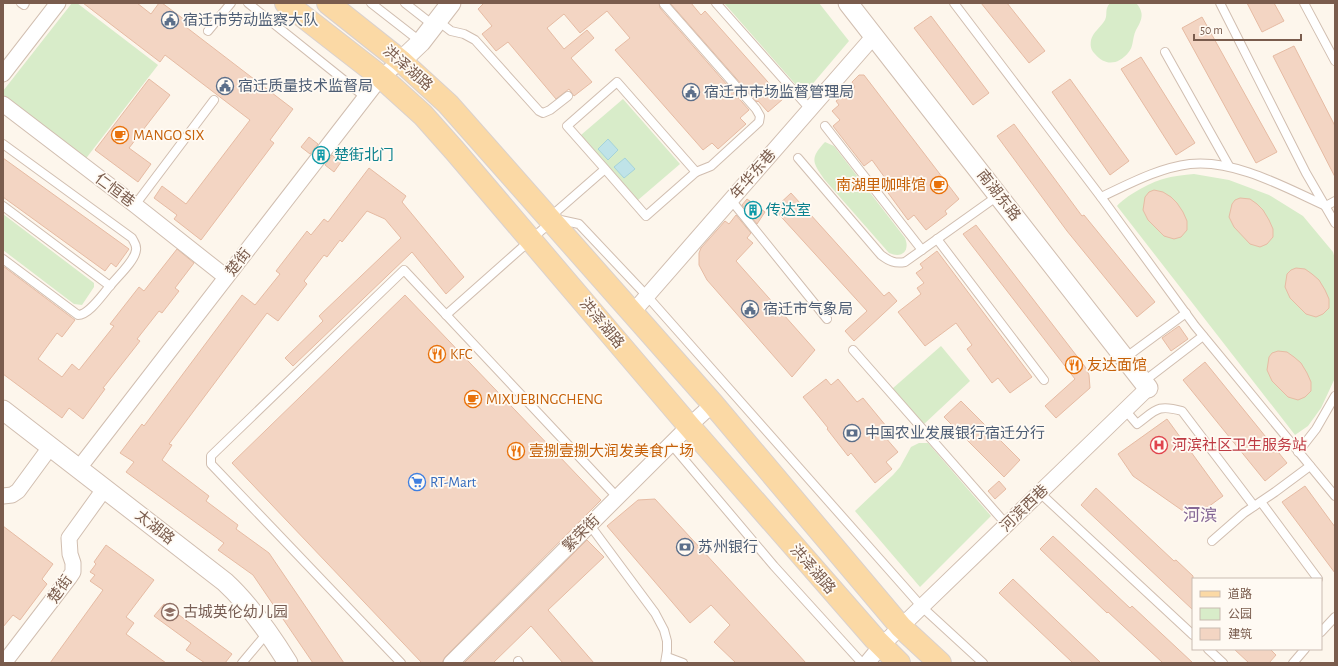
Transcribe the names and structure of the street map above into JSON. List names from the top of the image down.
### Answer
{
  "streets": {
    "main road": ["洪泽湖路"],
    "street": [
      "年华东巷",
      "仁恒巷",
      "南湖东路",
      "楚街",
      "河滨西巷",
      "太湖路",
      "繁荣街"
    ]
  },
  "crossings": [
    ["洪泽湖路", "年华东巷"],
    ["洪泽湖路", "楚街"],
    ["洪泽湖路", "河滨西巷"],
    ["洪泽湖路", "繁荣街"],
    ["年华东巷", "南湖东路"],
    ["仁恒巷", "楚街"],
    ["南湖东路", "河滨西巷"],
    ["楚街", "太湖路"]
  ],
  "districts": ["河滨"],
  "places": {
    "public building": [
      "宿迁市劳动监察大队",
      "宿迁质量技术监督局",
      "宿迁市市场监督管理局",
      "宿迁市气象局"
    ],
    "cafe": ["MANGO SIX", "南湖里咖啡馆", "MIXUEBINGCHENG"],
    "building": ["楚街北门", "传达室"],
    "restaurant": ["KFC", "友达面馆", "壹捌壹捌大润发美食广场"],
    "bank": ["中国农业发展银行宿迁分行", "苏州银行"],
    "hospital": ["河滨社区卫生服务站"],
    "supermarket": ["RT-Mart"],
    "school or university": ["古城英伦幼儿园"]
  },
  "legend": ["道路", "公园", "建筑"],
  "scale_bar": "50 m"
}
